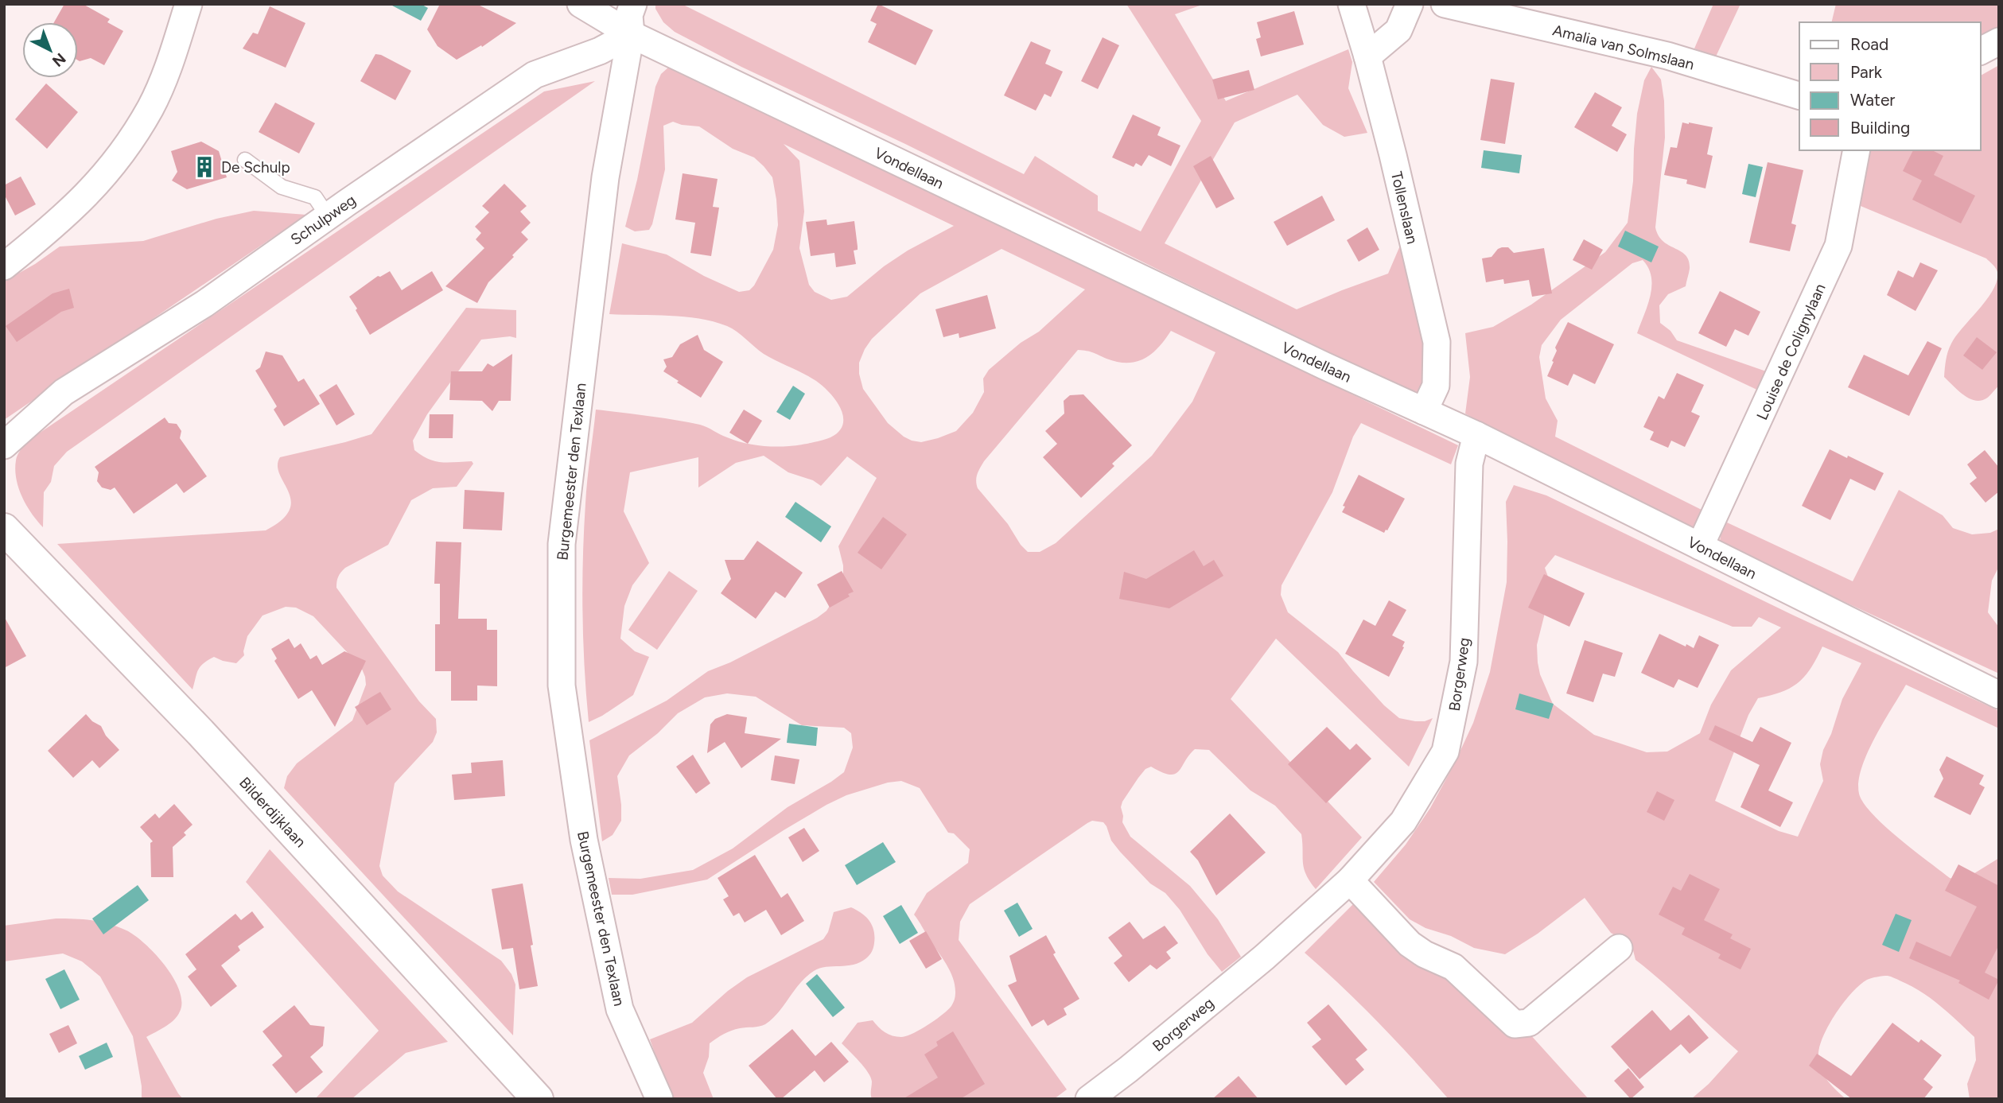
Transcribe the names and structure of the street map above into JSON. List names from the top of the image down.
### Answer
{
  "streets": {
    "street": [
      "Amalia van Solmslaan",
      "Vondellaan",
      "Tollenslaan",
      "Schulpweg",
      "Louise de Colignylaan",
      "Burgemeester den Texlaan",
      "Borgerweg",
      "Bilderdijklaan"
    ]
  },
  "crossings": [
    ["Vondellaan", "Tollenslaan"],
    ["Vondellaan", "Schulpweg"],
    ["Vondellaan", "Louise de Colignylaan"],
    ["Vondellaan", "Burgemeester den Texlaan"],
    ["Vondellaan", "Borgerweg"],
    ["Schulpweg", "Burgemeester den Texlaan"]
  ],
  "places": {
    "building": ["De Schulp"]
  },
  "legend": [
    "Road",
    "Park",
    "Water",
    "Building"
  ],
  "north": "bottom right"
}
